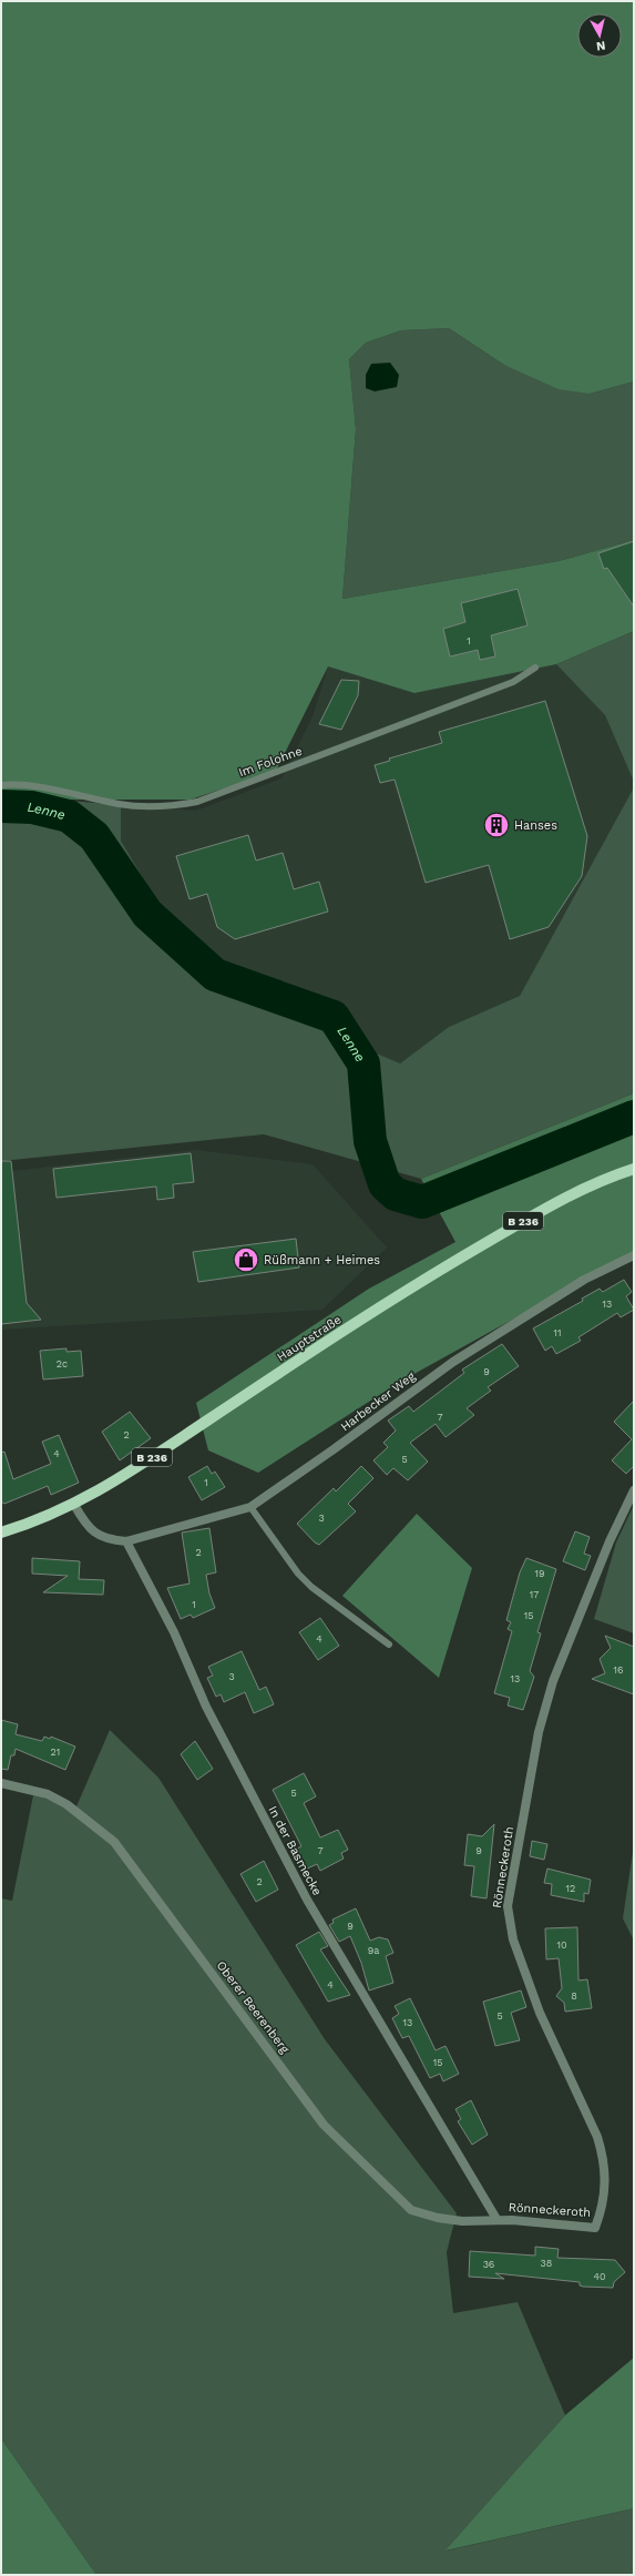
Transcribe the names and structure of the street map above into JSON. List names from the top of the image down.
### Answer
{
  "streets": {
    "main road": ["B 236", "Hauptstraße"],
    "street": [
      "Harbecker Weg",
      "In der Basmecke",
      "Rönneckeroth",
      "Oberer Beerenberg"
    ],
    "lane": ["Im Folohne"]
  },
  "crossings": [
    ["Harbecker Weg", "In der Basmecke"],
    ["In der Basmecke", "Rönneckeroth"],
    ["In der Basmecke", "Oberer Beerenberg"],
    ["Rönneckeroth", "Oberer Beerenberg"]
  ],
  "water": ["Lenne"],
  "places": {
    "building": ["Hanses"],
    "shop": ["Rüßmann + Heimes"]
  },
  "house_numbers": [
    "1",
    "13",
    "11",
    "2c",
    "9",
    "7",
    "2",
    "4",
    "5",
    "1",
    "3",
    "2",
    "19",
    "17",
    "1",
    "15",
    "4",
    "16",
    "3",
    "13",
    "21",
    "5",
    "7",
    "9",
    "2",
    "12",
    "9",
    "10",
    "9a",
    "4",
    "8",
    "5",
    "13",
    "15",
    "38",
    "36",
    "40"
  ],
  "north": "bottom"
}
